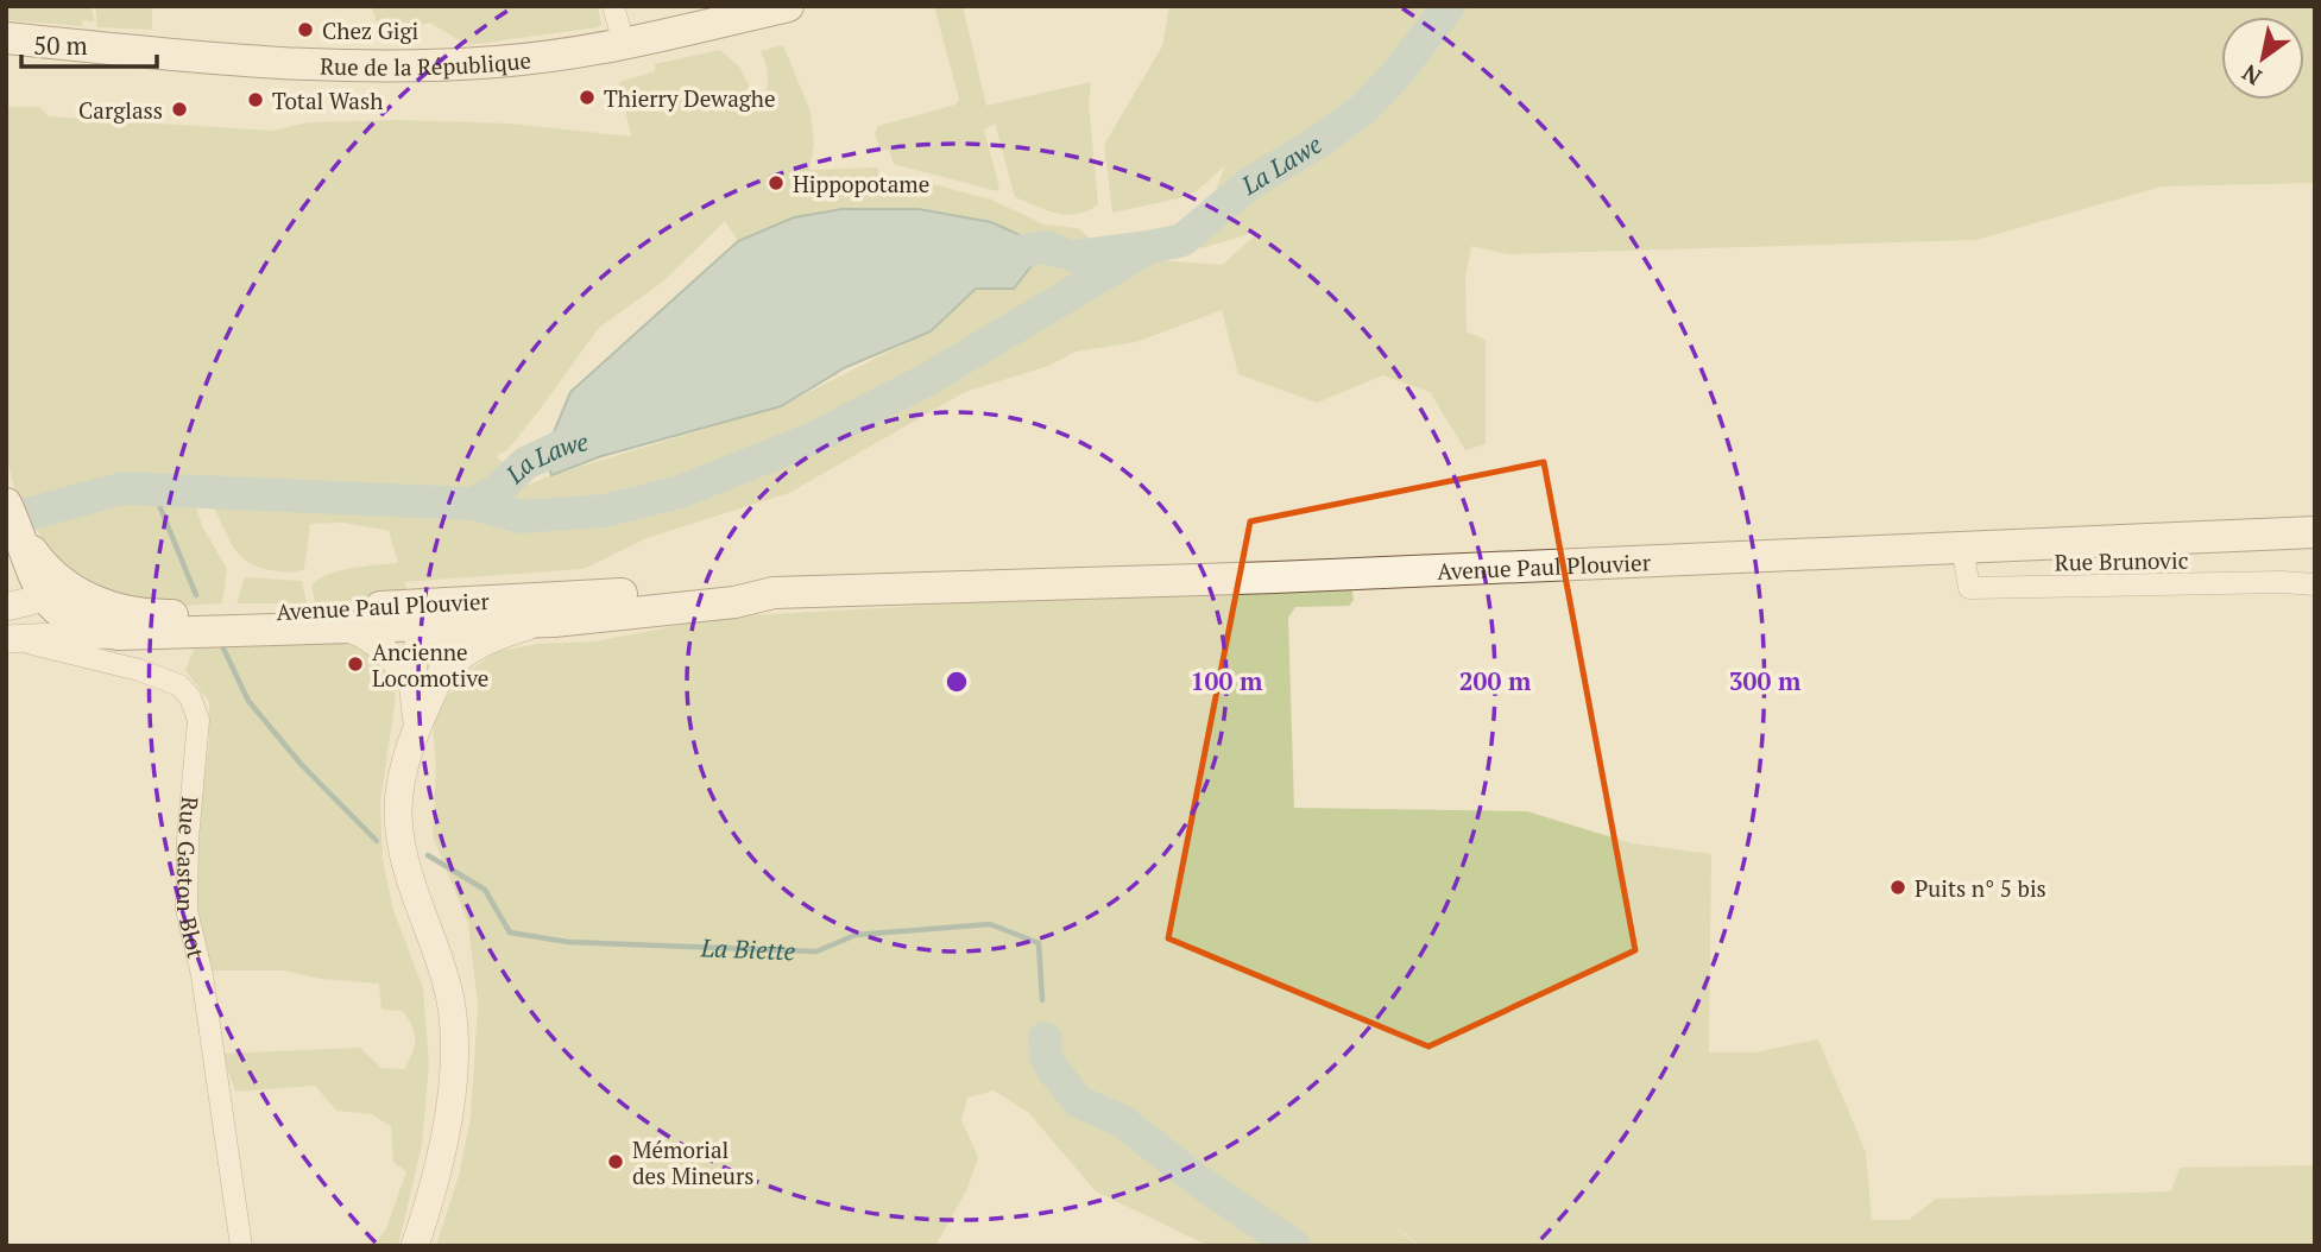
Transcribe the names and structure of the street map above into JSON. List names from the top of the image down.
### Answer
{
  "streets": {
    "main road": ["Rue de la République", "Avenue Paul Plouvier"],
    "street": ["Rue Brunovic", "Rue Gaston Blot"]
  },
  "crossings": [
    ["Rue Brunovic", "Avenue Paul Plouvier"]
  ],
  "water": ["La Lawe", "La Biette"],
  "places": [
    "Chez Gigi",
    "Thierry Dewaghe",
    "Total Wash",
    "Carglass",
    "Hippopotame",
    "Ancienne Locomotive",
    "Puits n° 5 bis",
    "Mémorial des Mineurs"
  ],
  "scale_bar": "50 m",
  "north": "bottom left",
  "rings": ["100 m", "200 m", "300 m"]
}
